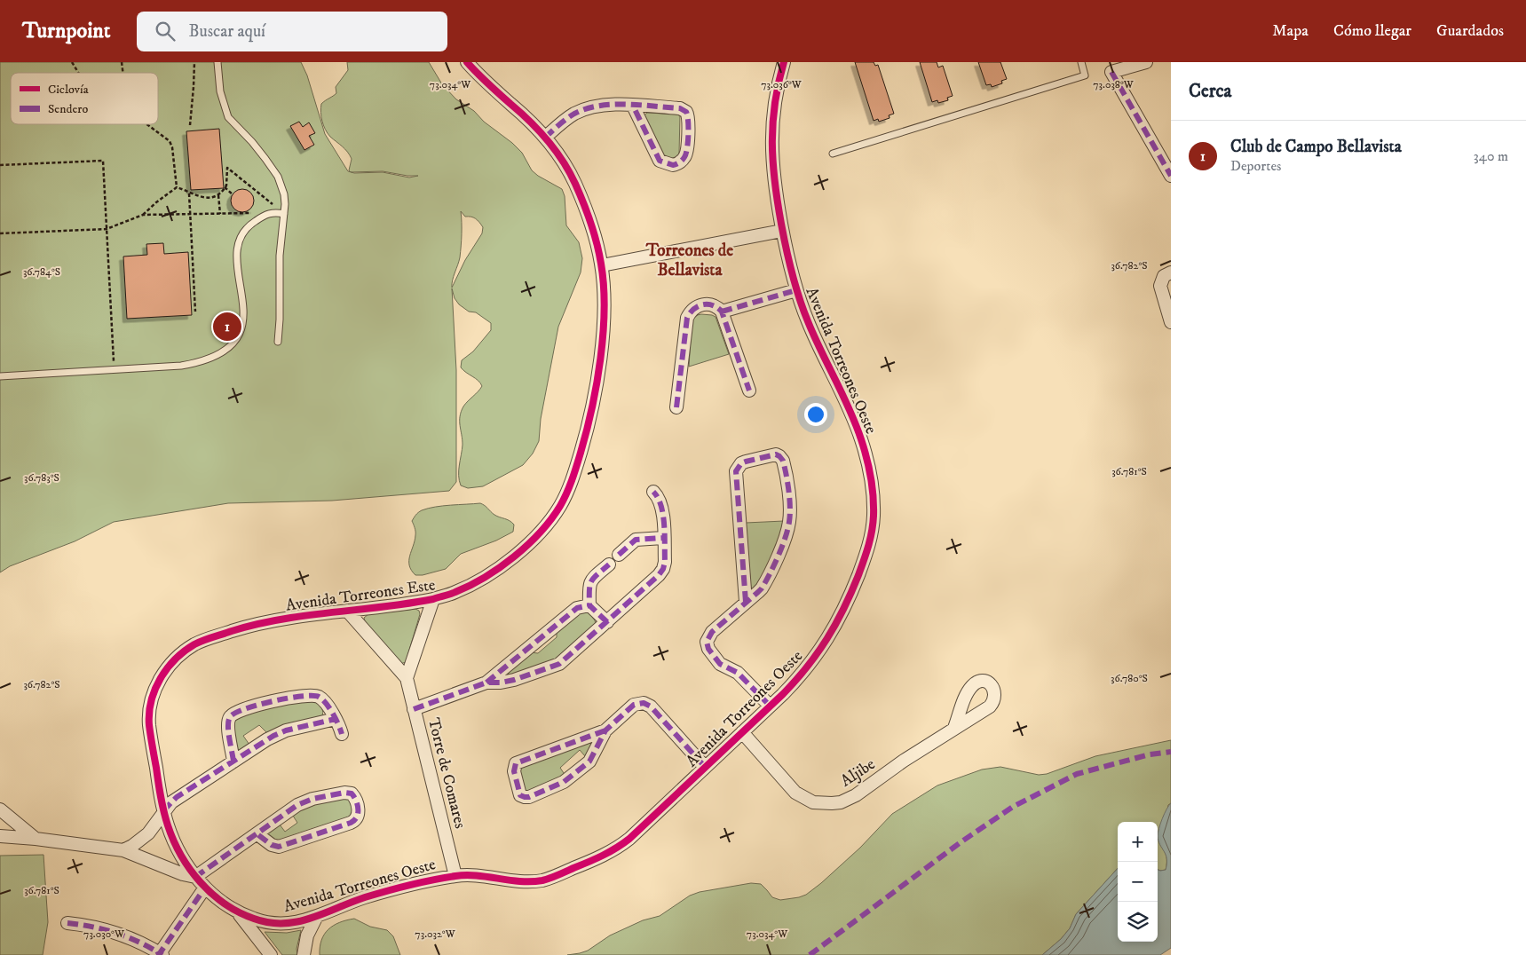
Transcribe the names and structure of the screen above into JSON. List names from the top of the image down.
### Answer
{
  "streets": {
    "street": [
      "Avenida Torreones Oeste",
      "Avenida Torreones Este",
      "Aljibe",
      "Torre de Comares"
    ]
  },
  "crossings": [
    ["Avenida Torreones Oeste", "Avenida Torreones Este"],
    ["Avenida Torreones Oeste", "Aljibe"],
    ["Avenida Torreones Oeste", "Torre de Comares"],
    ["Avenida Torreones Este", "Torre de Comares"]
  ],
  "districts": ["Torreones de Bellavista"],
  "legend": ["Ciclovía", "Sendero"],
  "page": {
    "header": "Turnpoint",
    "search": "Buscar aquí",
    "nav": ["Mapa", "Cómo llegar", "Guardados"],
    "heading": "Cerca",
    "list": [
      {
        "mark": "1",
        "name": "Club de Campo Bellavista",
        "note": "Deportes",
        "value": "340 m"
      }
    ],
    "pins": "1",
    "map_buttons": ["+", "−"]
  },
  "coordinates": [
    "73.034°W",
    "73.036°W",
    "73.038°W",
    "36.782°S",
    "36.784°S",
    "36.781°S",
    "36.783°S",
    "36.780°S",
    "73.030°W",
    "73.032°W"
  ]
}
